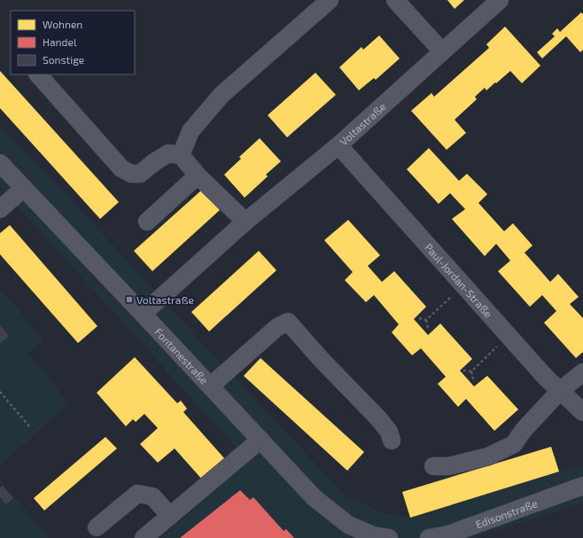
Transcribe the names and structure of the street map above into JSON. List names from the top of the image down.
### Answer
{
  "streets": {
    "street": [
      "Voltastraße",
      "Paul-Jordan-Straße",
      "Fontanestraße",
      "Edisonstraße"
    ]
  },
  "crossings": [
    ["Voltastraße", "Paul-Jordan-Straße"],
    ["Voltastraße", "Fontanestraße"]
  ],
  "places": {
    "transit": ["Voltastraße"]
  },
  "legend": ["Wohnen", "Handel", "Sonstige"]
}
